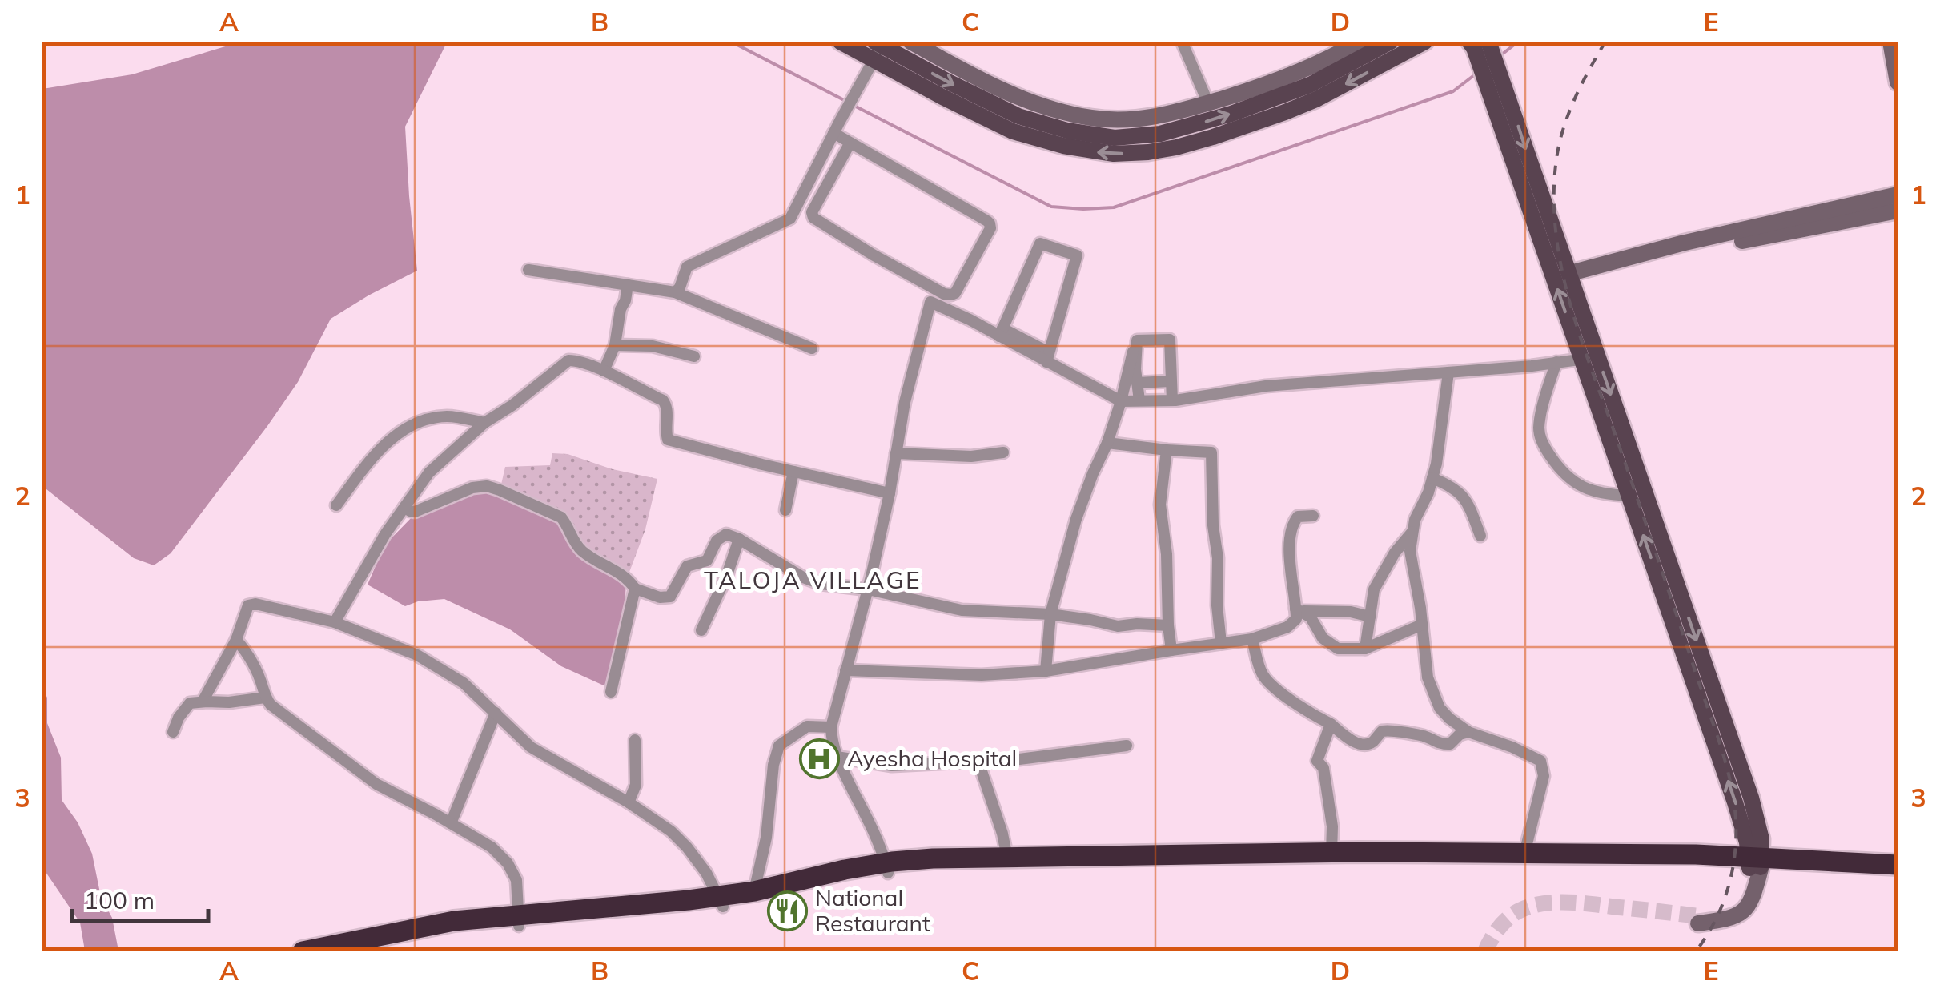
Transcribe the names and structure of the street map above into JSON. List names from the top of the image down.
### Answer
{
  "districts": ["TALOJA VILLAGE"],
  "places": {
    "hospital": ["Ayesha Hospital"],
    "restaurant": ["National Restaurant"]
  },
  "scale_bar": "100 m",
  "grid": {
    "columns": [
      "A",
      "B",
      "C",
      "D",
      "E"
    ],
    "rows": ["1", "2", "3"]
  }
}
